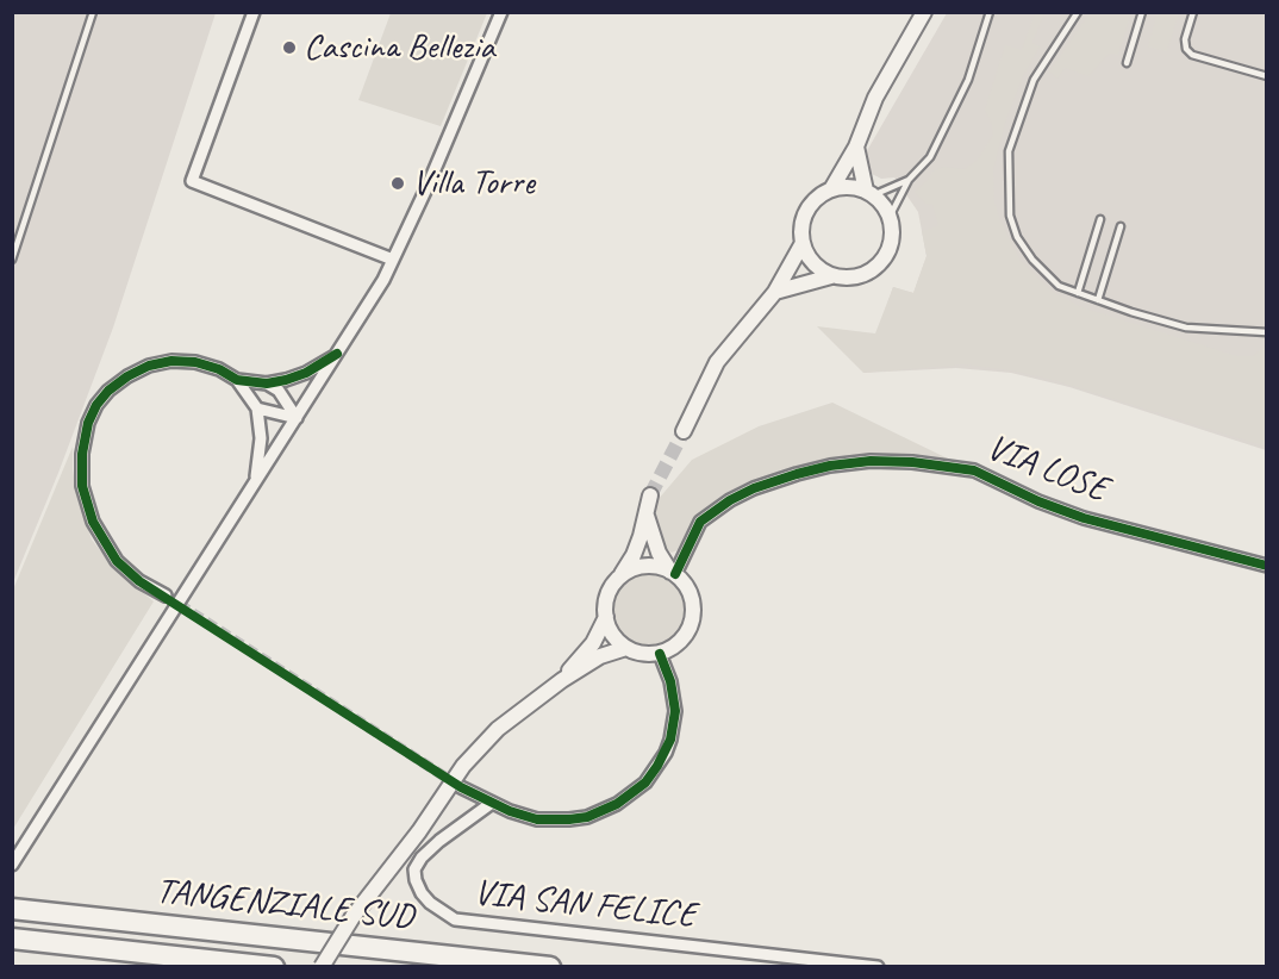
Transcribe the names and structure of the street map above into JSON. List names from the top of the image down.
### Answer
{
  "streets": {
    "highway": ["TANGENZIALE SUD"],
    "street": ["VIA LOSE", "VIA SAN FELICE"]
  },
  "places": ["Cascina Bellezia", "Villa Torre"]
}
